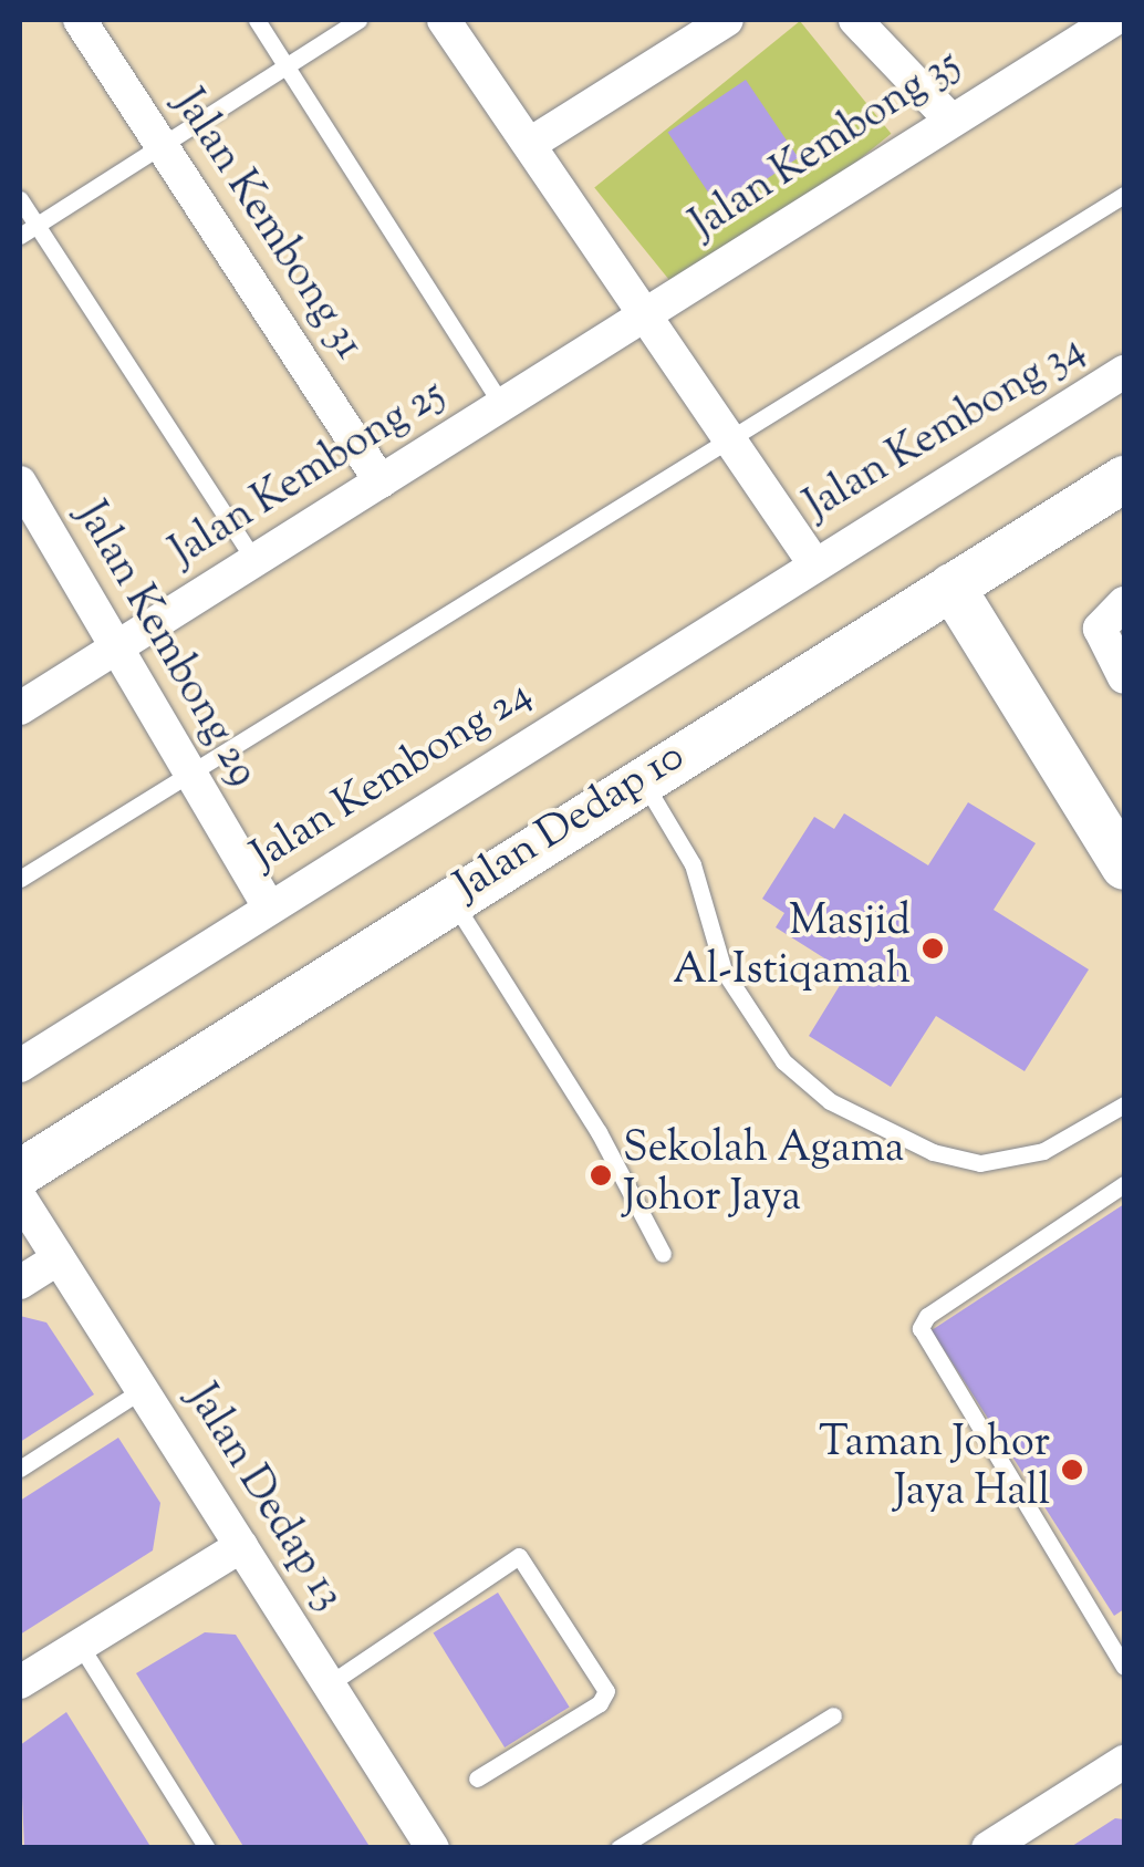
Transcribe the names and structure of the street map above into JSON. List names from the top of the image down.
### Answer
{
  "streets": {
    "main road": ["Jalan Dedap 10"],
    "street": [
      "Jalan Kembong 35",
      "Jalan Kembong 31",
      "Jalan Kembong 34",
      "Jalan Kembong 25",
      "Jalan Kembong 29",
      "Jalan Kembong 24",
      "Jalan Dedap 13"
    ]
  },
  "crossings": [
    ["Jalan Kembong 35", "Jalan Kembong 25"],
    ["Jalan Kembong 31", "Jalan Kembong 25"],
    ["Jalan Kembong 34", "Jalan Kembong 24"],
    ["Jalan Kembong 25", "Jalan Kembong 29"],
    ["Jalan Kembong 29", "Jalan Kembong 24"]
  ],
  "places": ["Masjid Al-Istiqamah", "Sekolah Agama Johor Jaya", "Taman Johor Jaya Hall"]
}
